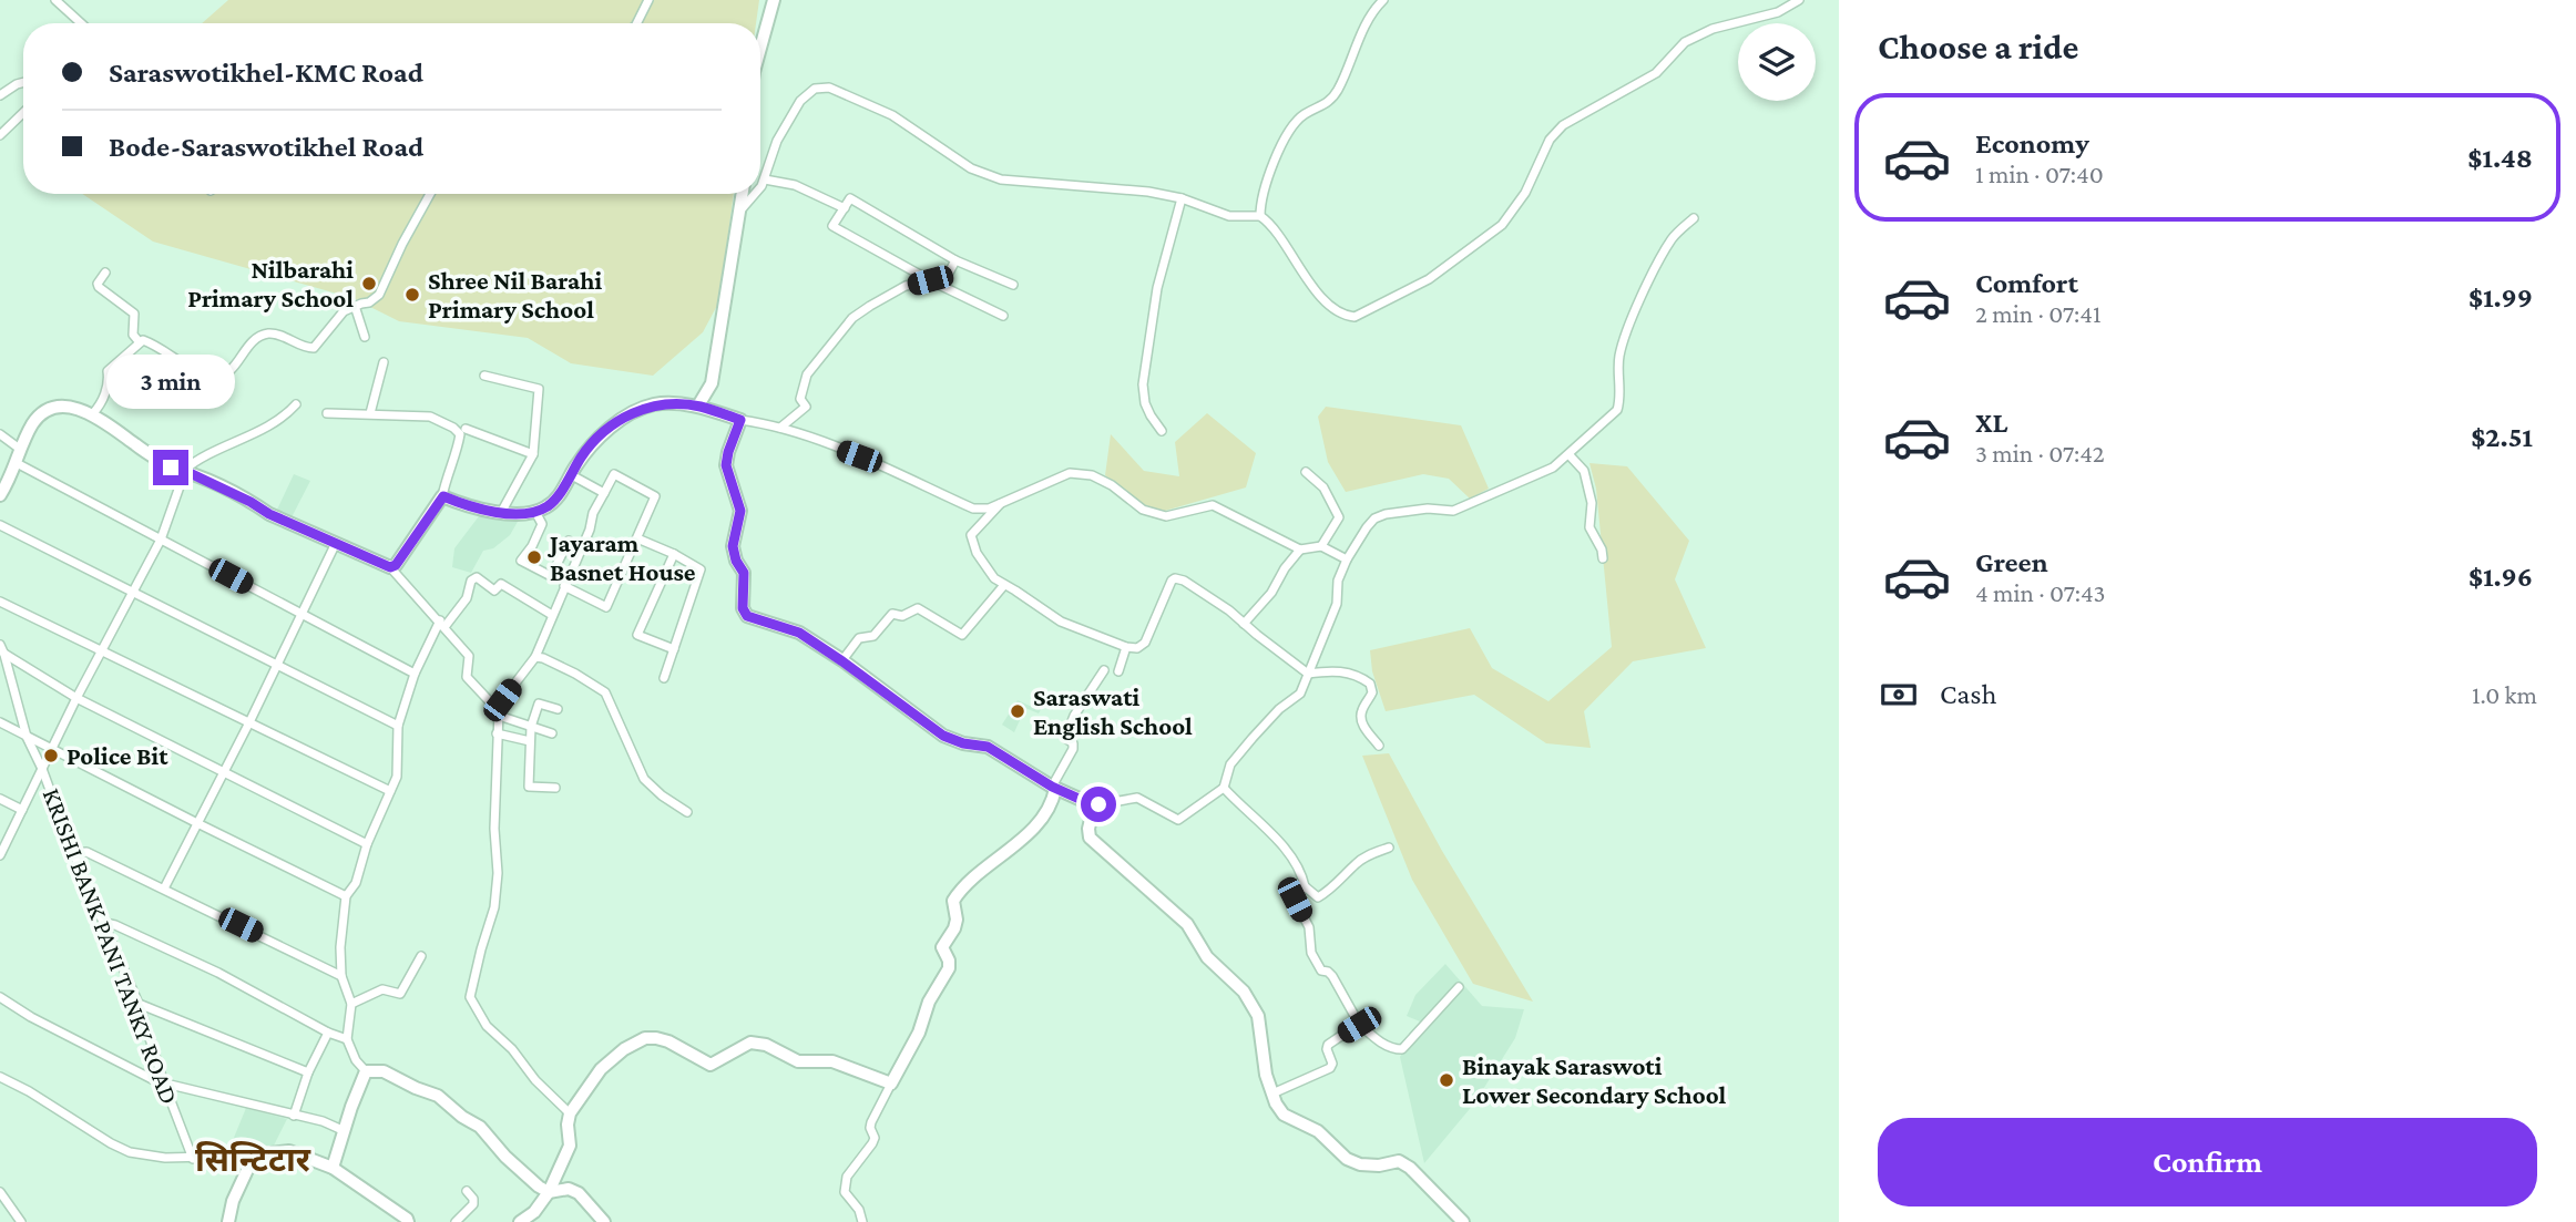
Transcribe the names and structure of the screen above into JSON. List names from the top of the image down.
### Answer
{
  "streets": {
    "street": ["KRISHI BANK PANI TANKY ROAD"]
  },
  "districts": ["सिन्टिटार"],
  "places": [
    "Nilbarahi Primary School",
    "Shree Nil Barahi Primary School",
    "Jayaram Basnet House",
    "Saraswati English School",
    "Police Bit",
    "Binayak Saraswoti Lower Secondary School"
  ],
  "page": {
    "heading": "Choose a ride",
    "banner": ["Saraswotikhel-KMC Road", "Bode-Saraswotikhel Road"],
    "list": [
      {
        "name": "Economy",
        "note": "1 min · 07:40",
        "value": "$1.48"
      },
      {
        "name": "Comfort",
        "note": "2 min · 07:41",
        "value": "$1.99"
      },
      {
        "name": "XL",
        "note": "3 min · 07:42",
        "value": "$2.51"
      },
      {
        "name": "Green",
        "note": "4 min · 07:43",
        "value": "$1.96"
      }
    ],
    "bubble": "3 min",
    "pay": ["Cash", "1.0 km"],
    "buttons": "Confirm"
  }
}
